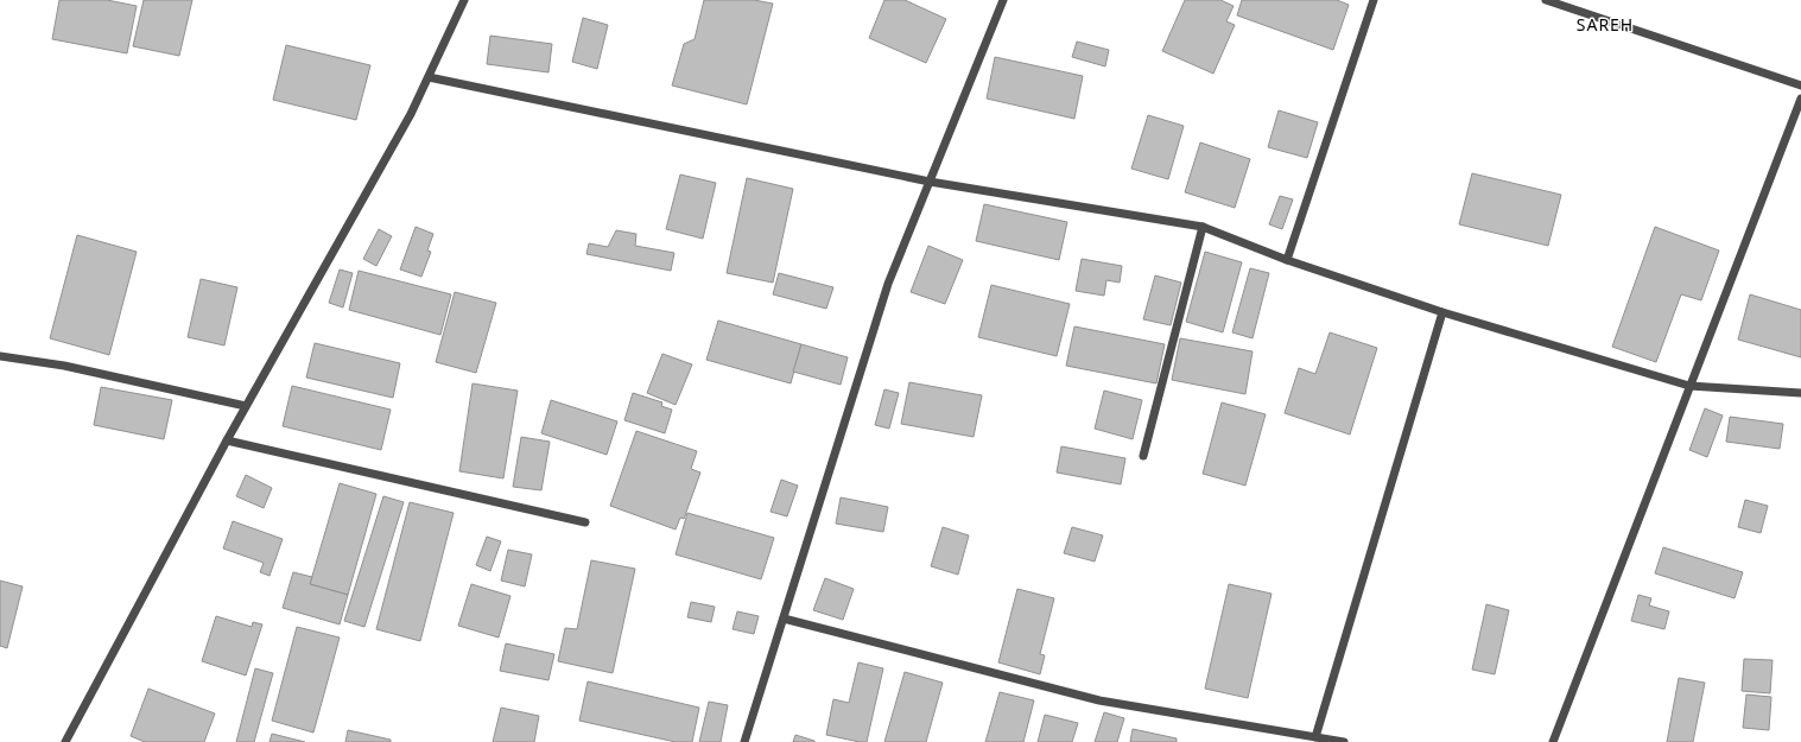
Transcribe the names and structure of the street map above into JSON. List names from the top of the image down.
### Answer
{
  "districts": ["SAREH"]
}
